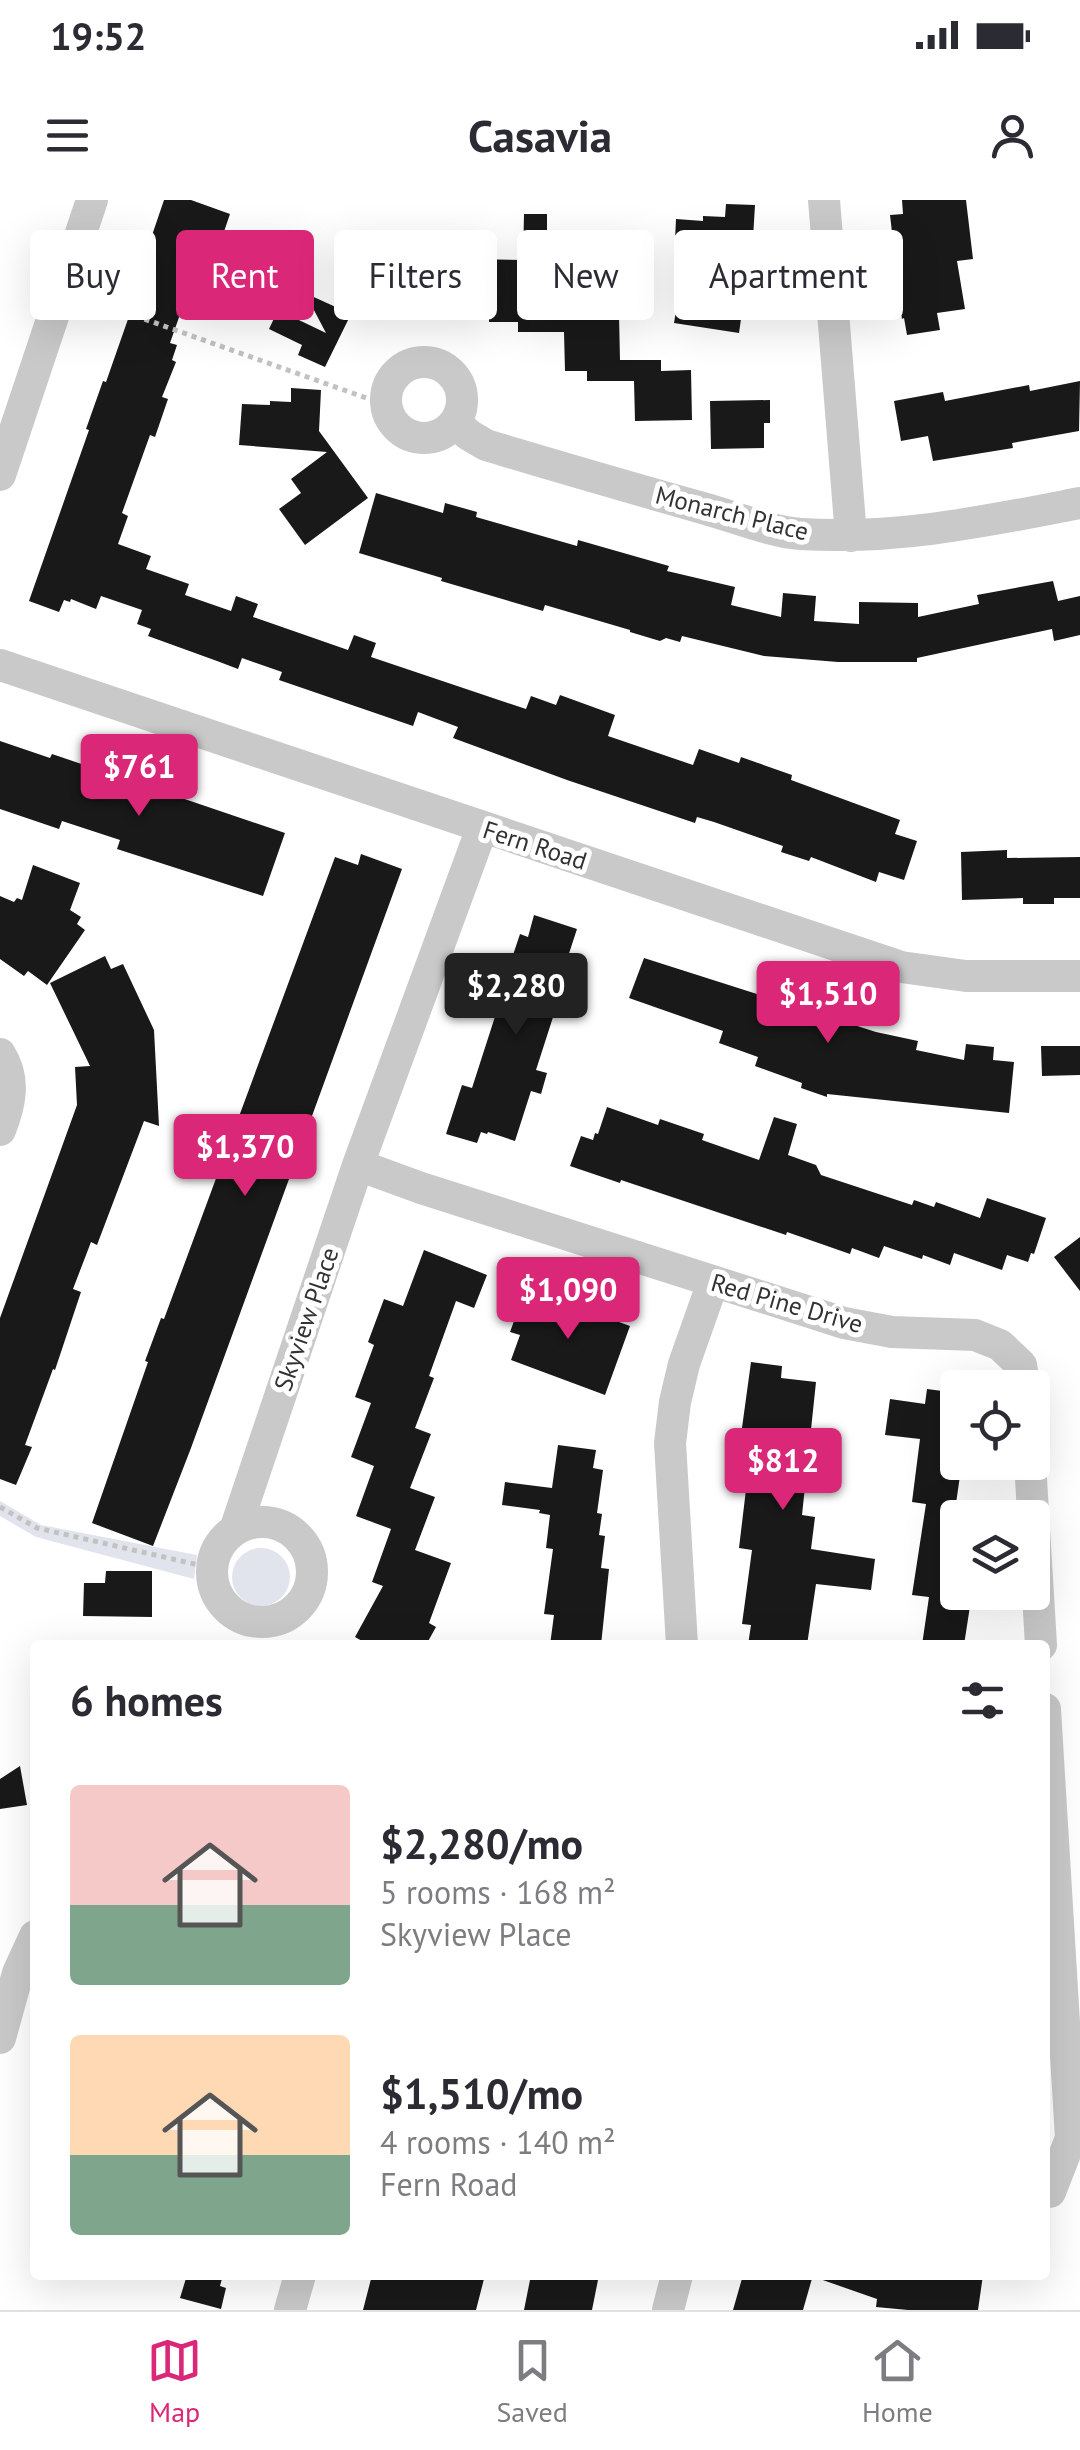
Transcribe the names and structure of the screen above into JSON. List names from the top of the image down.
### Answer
{
  "streets": {
    "street": [
      "Monarch Place",
      "Fern Road",
      "Red Pine Drive",
      "Skyview Place"
    ]
  },
  "crossings": [
    ["Fern Road", "Skyview Place"],
    ["Red Pine Drive", "Skyview Place"]
  ],
  "page": {
    "status": "19:52",
    "header": "Casavia",
    "chip": [
      "Buy",
      "Rent",
      "Filters",
      "New",
      "Apartment"
    ],
    "price": [
      "$761",
      "$2,280",
      "$1,510",
      "$1,370",
      "$1,090",
      "$812"
    ],
    "heading": "6 homes",
    "list": [
      {
        "name": "$2,280/mo",
        "note": "5 rooms · 168 m² · Skyview Place"
      },
      {
        "name": "$1,510/mo",
        "note": "4 rooms · 140 m² · Fern Road"
      }
    ],
    "tabs": ["Map", "Saved", "Home"]
  }
}
